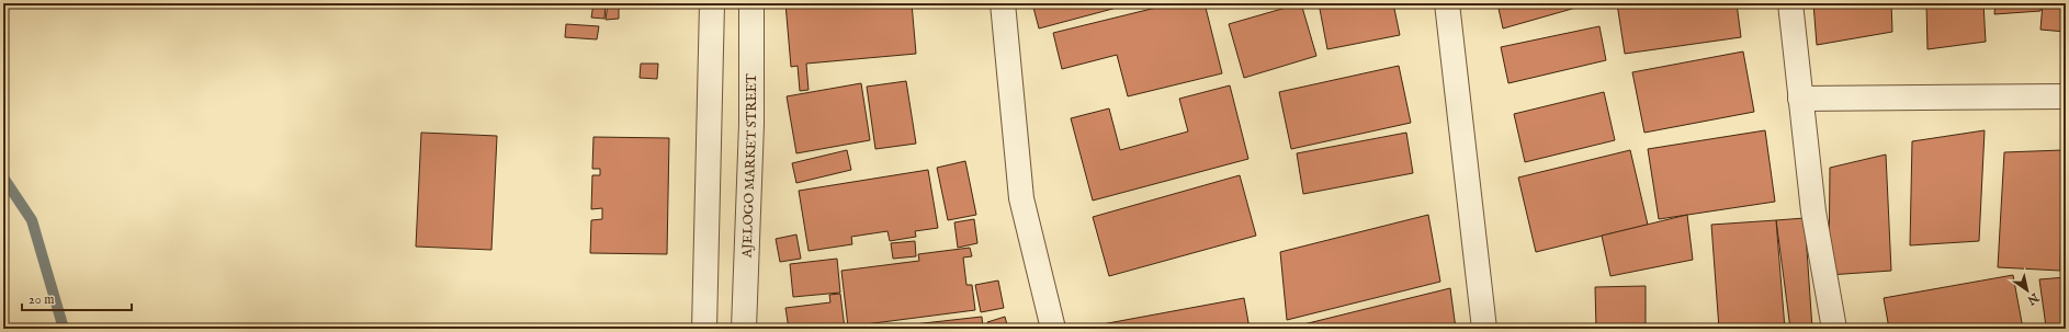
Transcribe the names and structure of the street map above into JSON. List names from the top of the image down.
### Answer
{
  "streets": {
    "street": ["AJELOGO MARKET STREET"]
  },
  "scale_bar": "20 m",
  "north": "bottom right"
}
